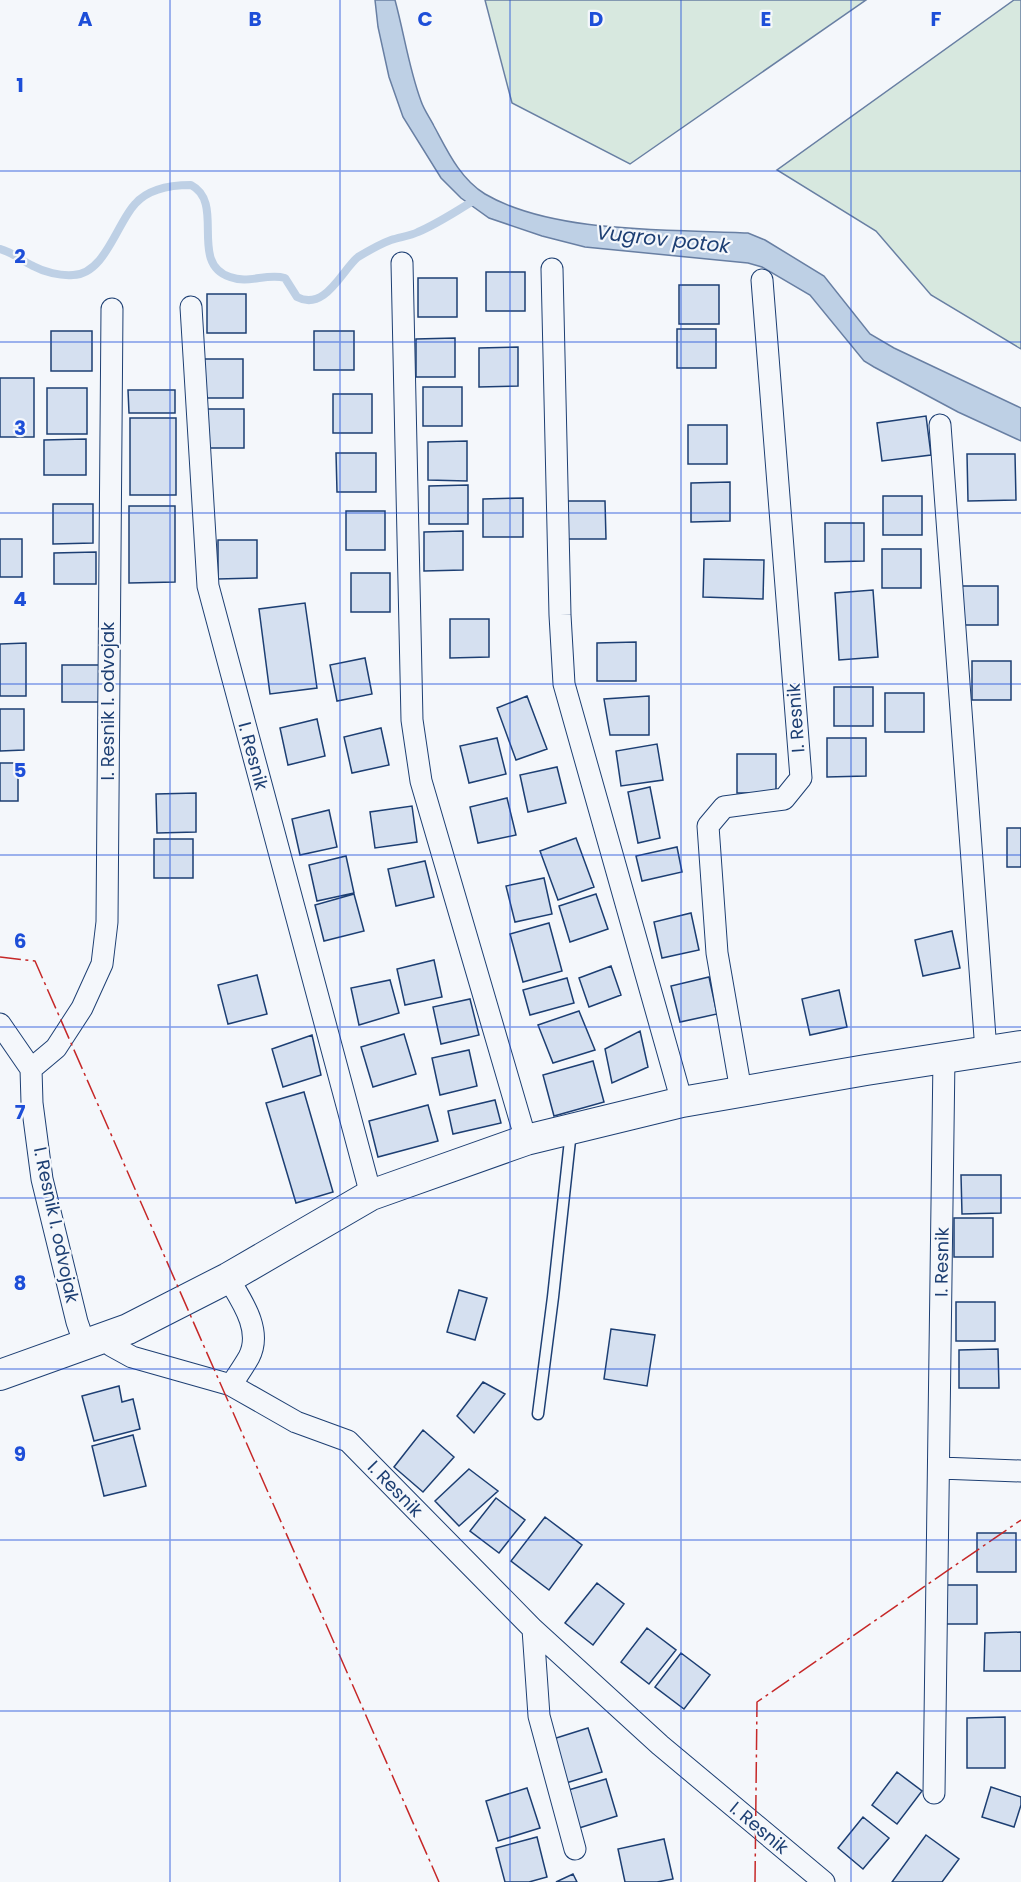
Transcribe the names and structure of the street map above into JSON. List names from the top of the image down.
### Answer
{
  "streets": {
    "street": ["I. Resnik I. odvojak", "I. Resnik"]
  },
  "crossings": [
    ["I. Resnik I. odvojak", "I. Resnik"]
  ],
  "water": ["Vugrov potok"],
  "grid": {
    "columns": [
      "A",
      "B",
      "C",
      "D",
      "E",
      "F"
    ],
    "rows": [
      "1",
      "2",
      "3",
      "4",
      "5",
      "6",
      "7",
      "8",
      "9"
    ]
  }
}
